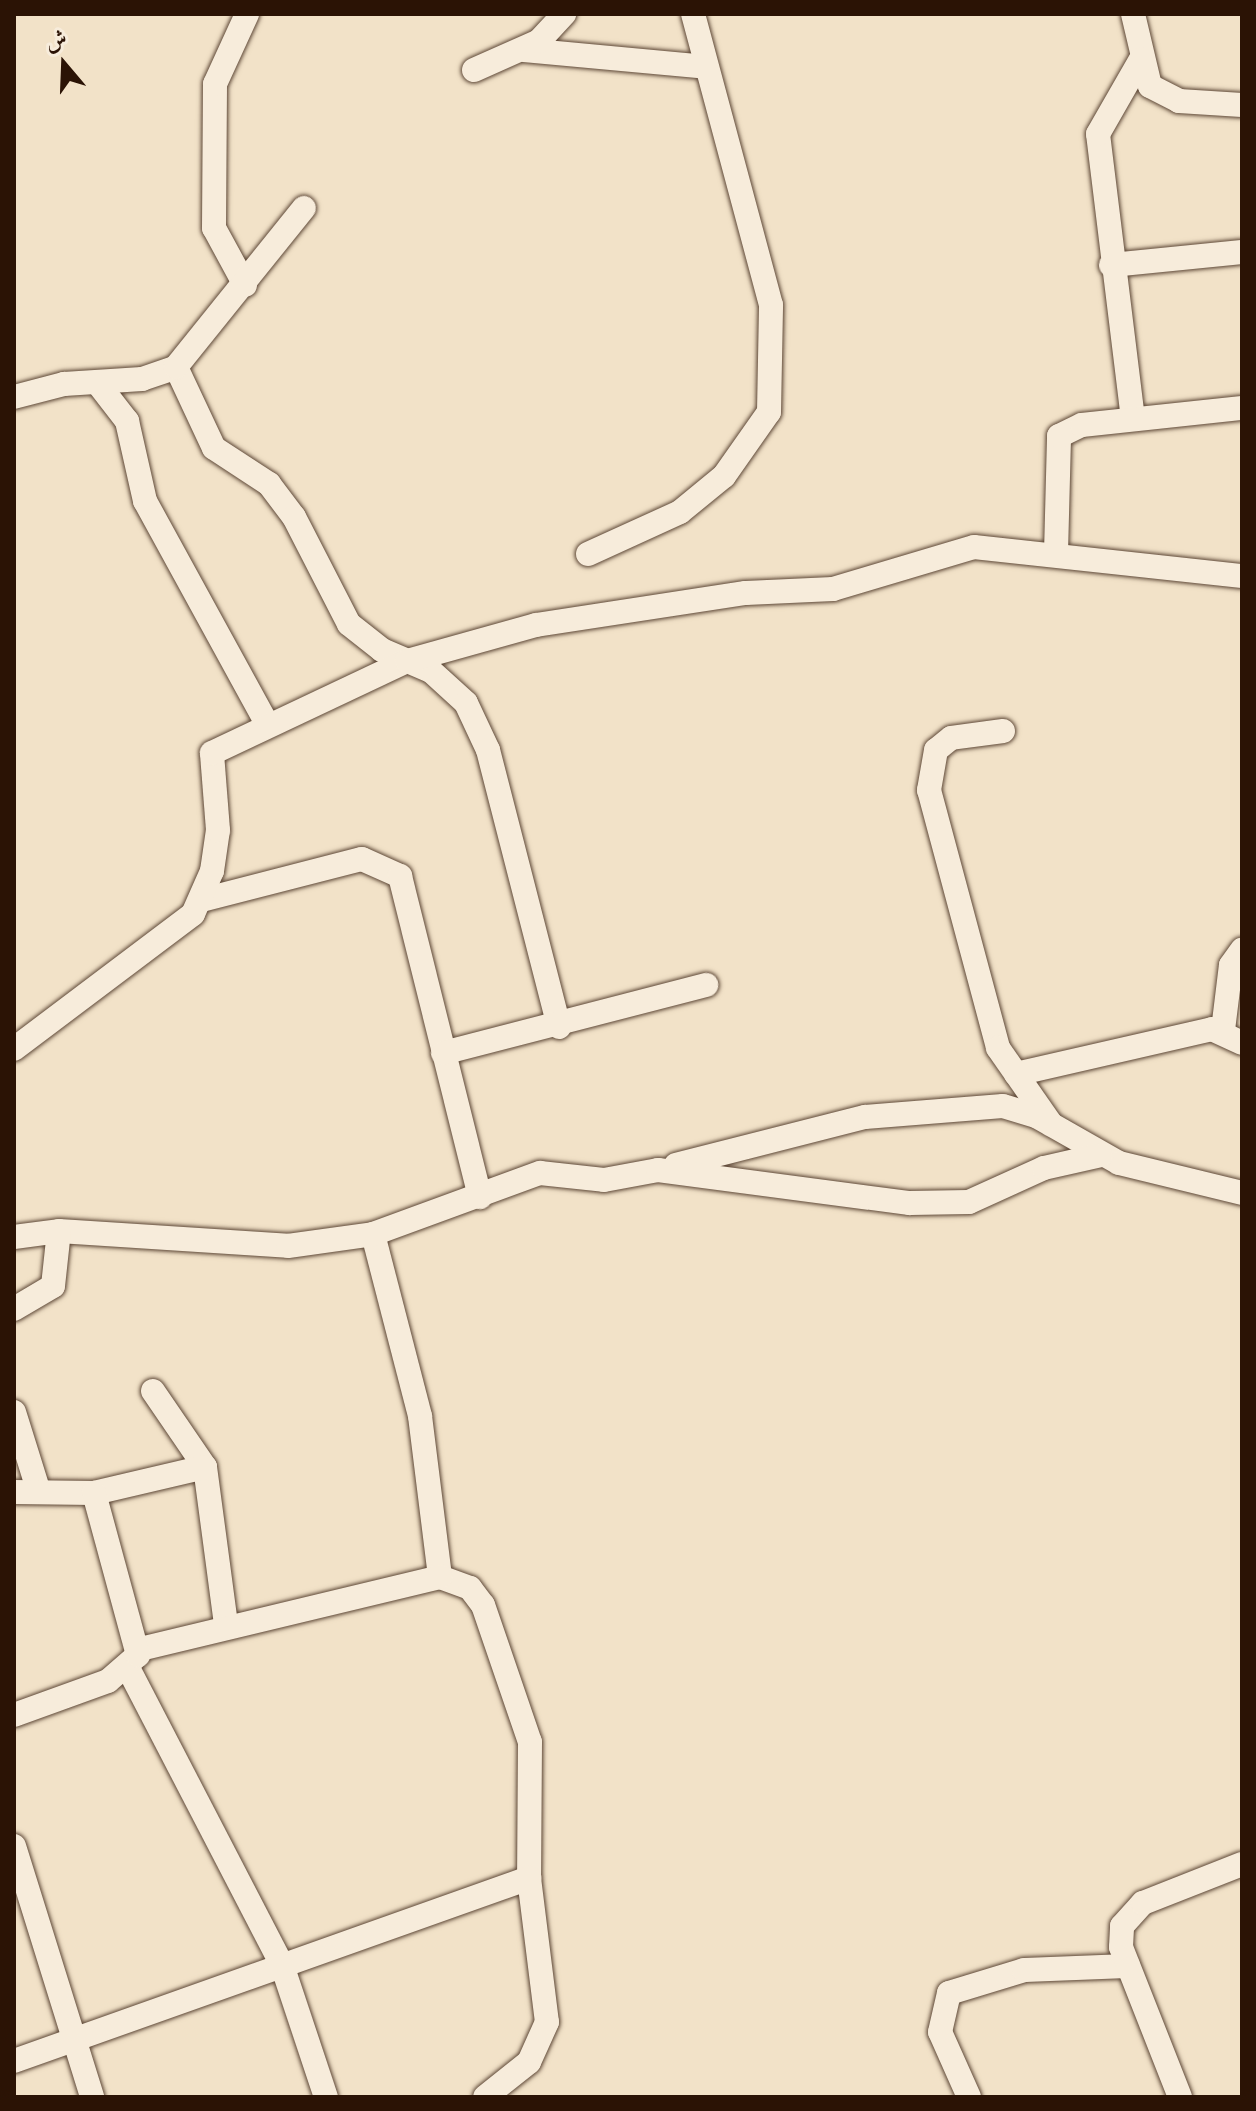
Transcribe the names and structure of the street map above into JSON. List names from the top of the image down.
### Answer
{
  "north": "top"
}
